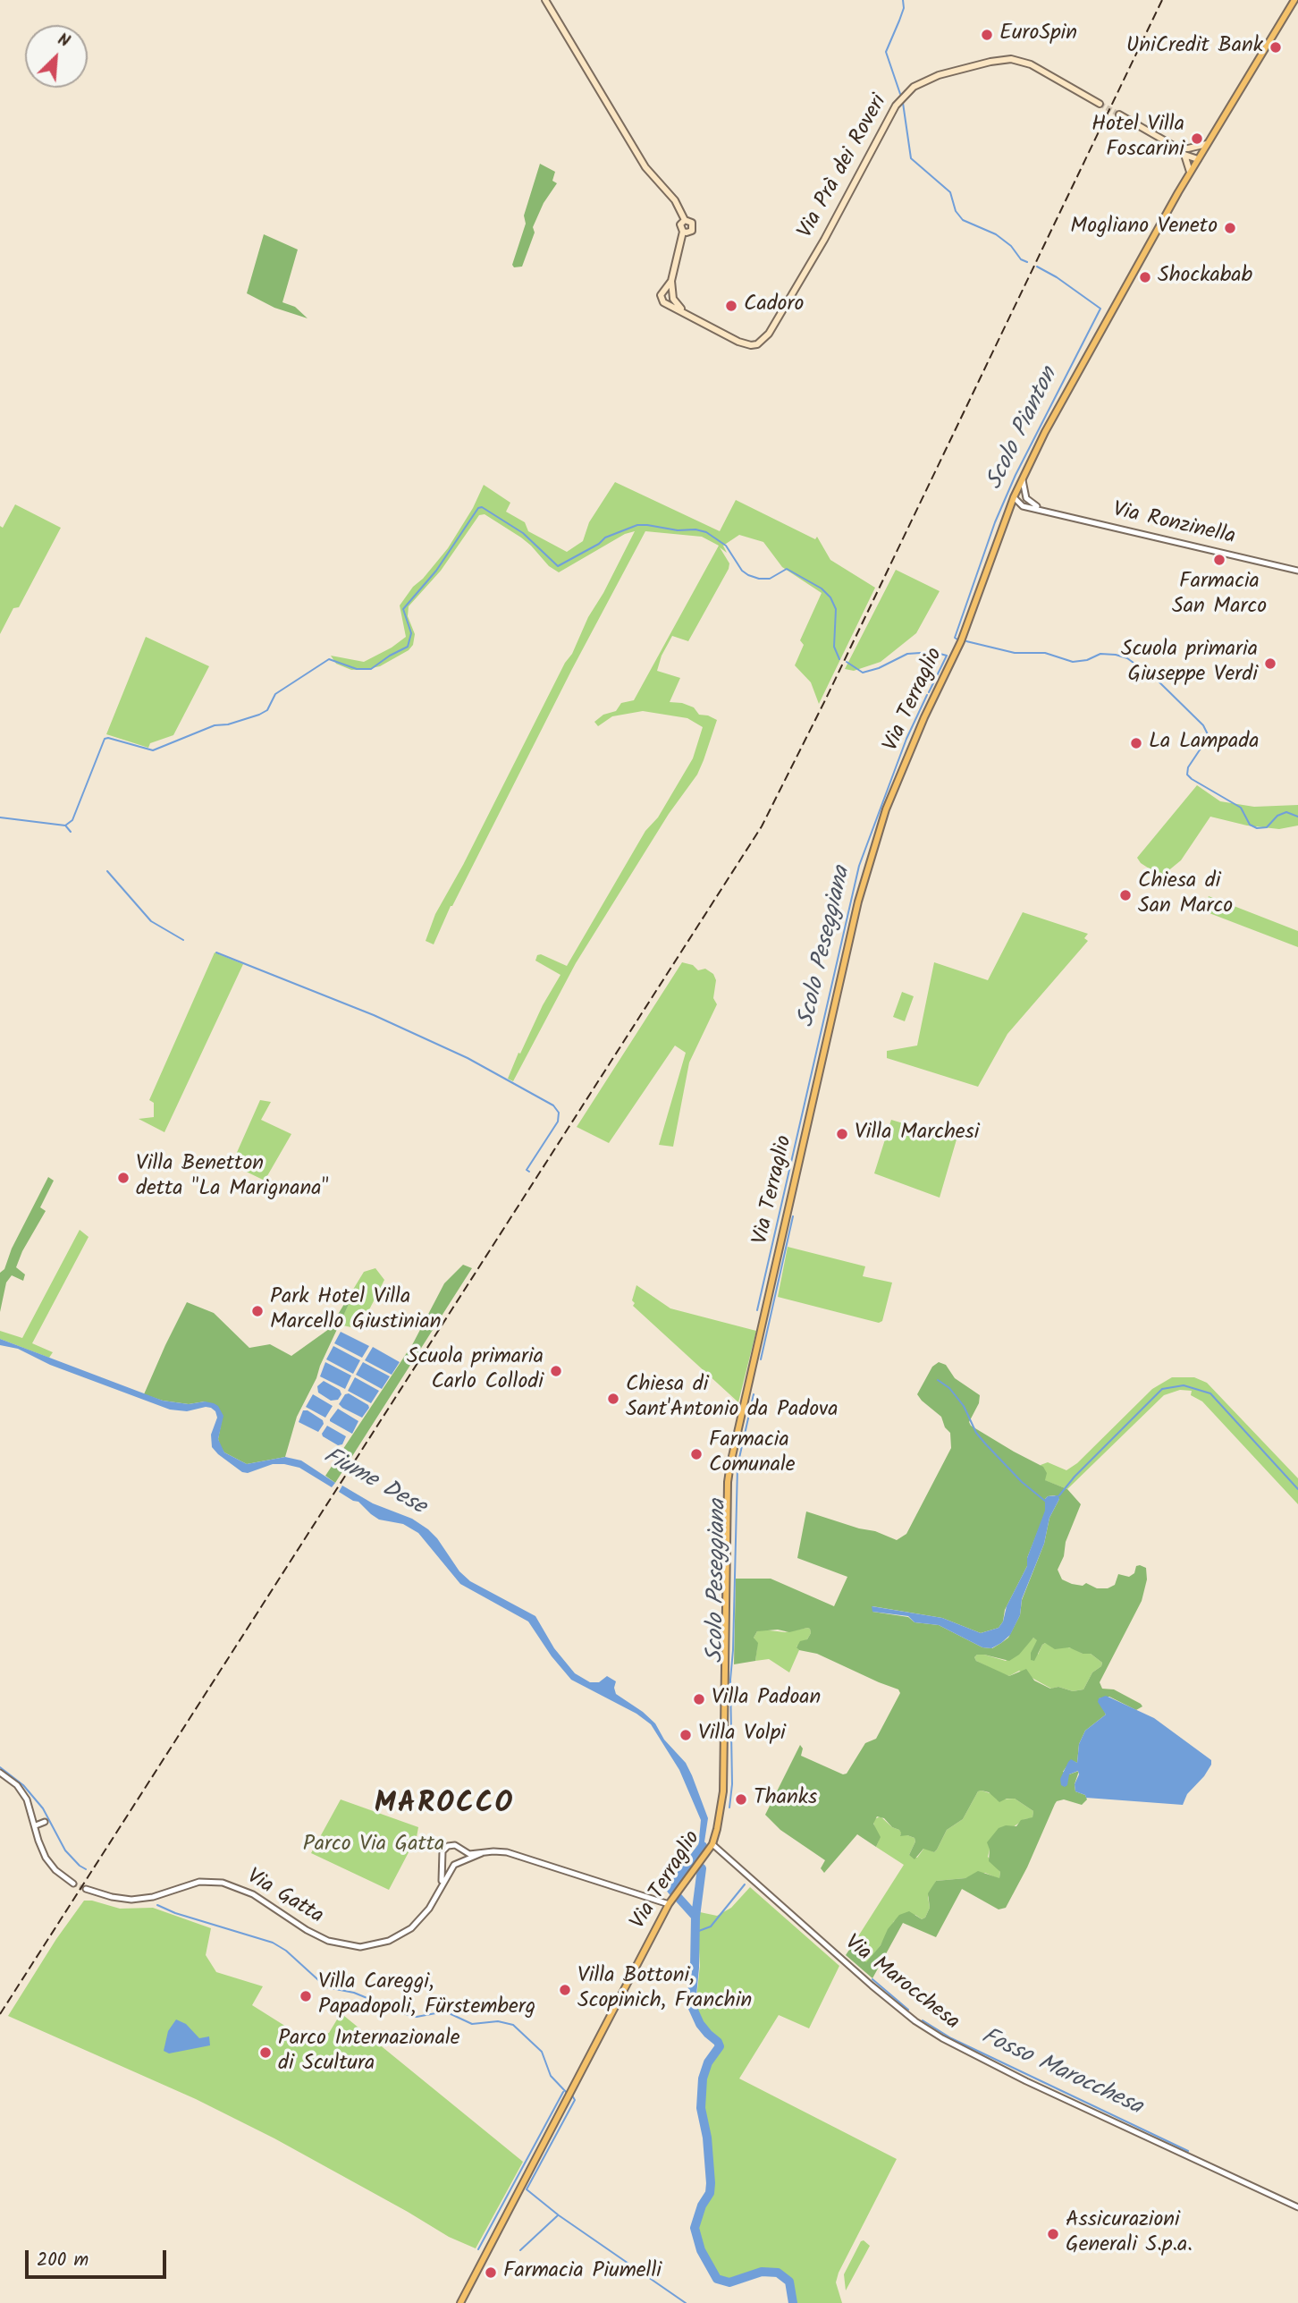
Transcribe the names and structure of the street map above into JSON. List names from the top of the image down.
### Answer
{
  "streets": {
    "main road": ["Via Prà dei Roveri", "Via Terraglio"],
    "street": ["Via Ronzinella", "Via Gatta", "Via Marocchesa"]
  },
  "crossings": [
    ["Via Terraglio", "Via Marocchesa"]
  ],
  "districts": ["MAROCCO"],
  "water": [
    "Scolo Pianton",
    "Scolo Peseggiana",
    "Fiume Dese",
    "Fosso Marocchesa"
  ],
  "parks": ["Parco Via Gatta"],
  "places": [
    "EuroSpin",
    "UniCredit Bank",
    "Hotel Villa Foscarini",
    "Mogliano Veneto",
    "Shockabab",
    "Cadoro",
    "Farmacia San Marco",
    "Scuola primaria Giuseppe Verdi",
    "La Lampada",
    "Chiesa di San Marco",
    "Villa Marchesi",
    "Villa Benetton detta \"La Marignana\"",
    "Park Hotel Villa Marcello Giustinian",
    "Scuola primaria Carlo Collodi",
    "Chiesa di Sant'Antonio da Padova",
    "Farmacia Comunale",
    "Villa Padoan",
    "Villa Volpi",
    "Thanks",
    "Villa Bottoni, Scopinich, Franchin",
    "Villa Careggi, Papadopoli, Fürstemberg",
    "Parco Internazionale di Scultura",
    "Assicurazioni Generali S.p.a.",
    "Farmacia Piumelli"
  ],
  "scale_bar": "200 m",
  "north": "top right"
}
